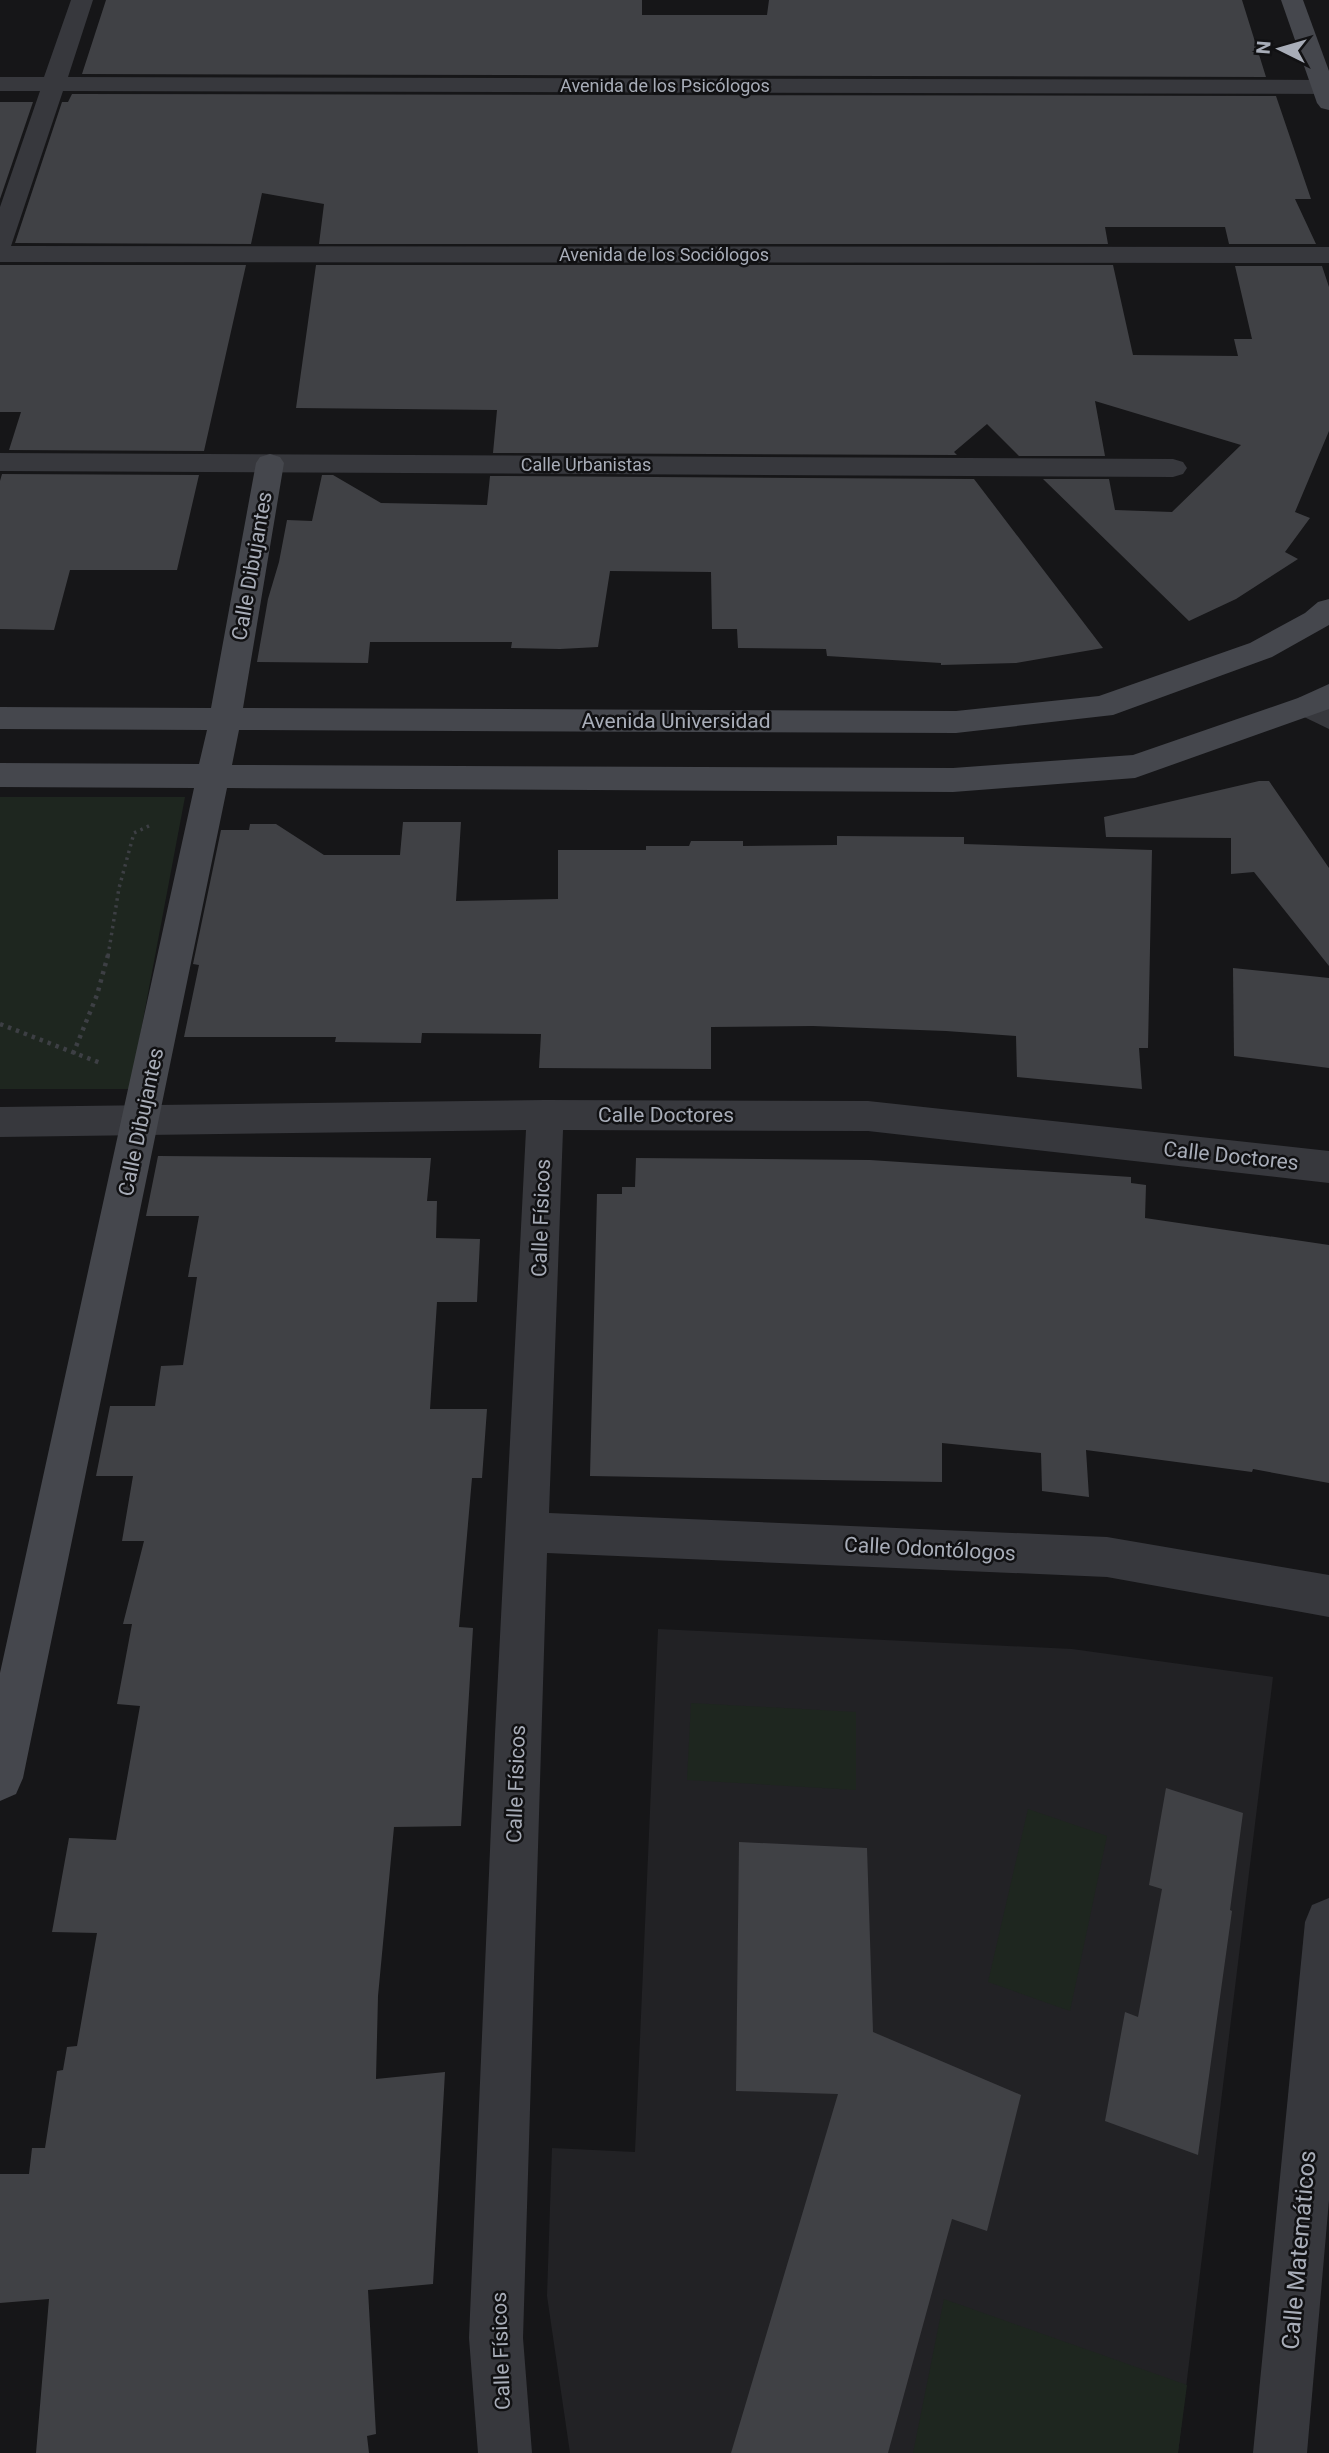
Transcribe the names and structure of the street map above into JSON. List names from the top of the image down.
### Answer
{
  "streets": {
    "street": [
      "Avenida de los Psicólogos",
      "Avenida de los Sociólogos",
      "Calle Urbanistas",
      "Calle Dibujantes",
      "Avenida Universidad",
      "Calle Doctores",
      "Calle Físicos",
      "Calle Odontólogos",
      "Calle Matemáticos"
    ]
  },
  "crossings": [
    ["Calle Urbanistas", "Calle Dibujantes"],
    ["Calle Dibujantes", "Avenida Universidad"],
    ["Calle Dibujantes", "Calle Doctores"],
    ["Calle Doctores", "Calle Físicos"],
    ["Calle Físicos", "Calle Odontólogos"]
  ],
  "north": "left"
}
